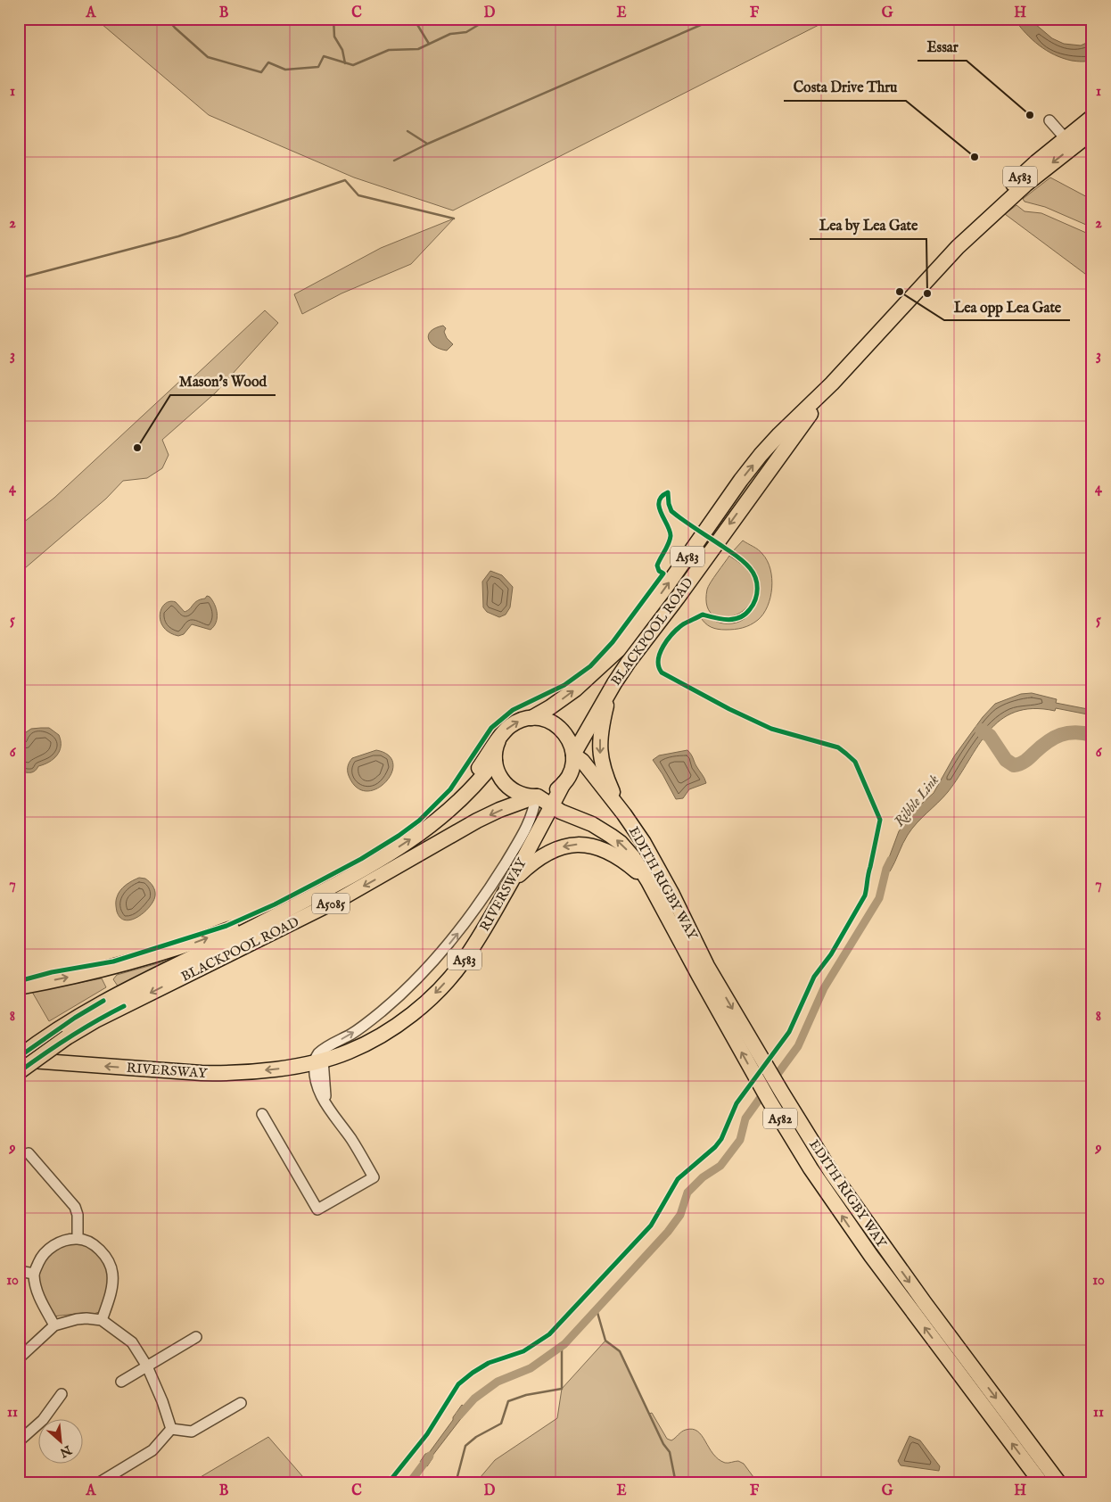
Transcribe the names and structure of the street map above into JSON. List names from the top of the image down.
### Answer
{
  "streets": {
    "highway": [
      "A583",
      "BLACKPOOL ROAD",
      "EDITH RIGBY WAY",
      "RIVERSWAY",
      "A5085",
      "A582"
    ]
  },
  "crossings": [
    ["BLACKPOOL ROAD", "EDITH RIGBY WAY"],
    ["BLACKPOOL ROAD", "RIVERSWAY"],
    ["EDITH RIGBY WAY", "RIVERSWAY"]
  ],
  "water": ["Ribble Link"],
  "places": [
    "Essar",
    "Costa Drive Thru",
    "Lea opp Lea Gate",
    "Lea by Lea Gate",
    "Mason's Wood"
  ],
  "north": "bottom right",
  "grid": {
    "columns": [
      "A",
      "B",
      "C",
      "D",
      "E",
      "F",
      "G",
      "H"
    ],
    "rows": [
      "1",
      "2",
      "3",
      "4",
      "5",
      "6",
      "7",
      "8",
      "9",
      "10",
      "11"
    ]
  }
}
